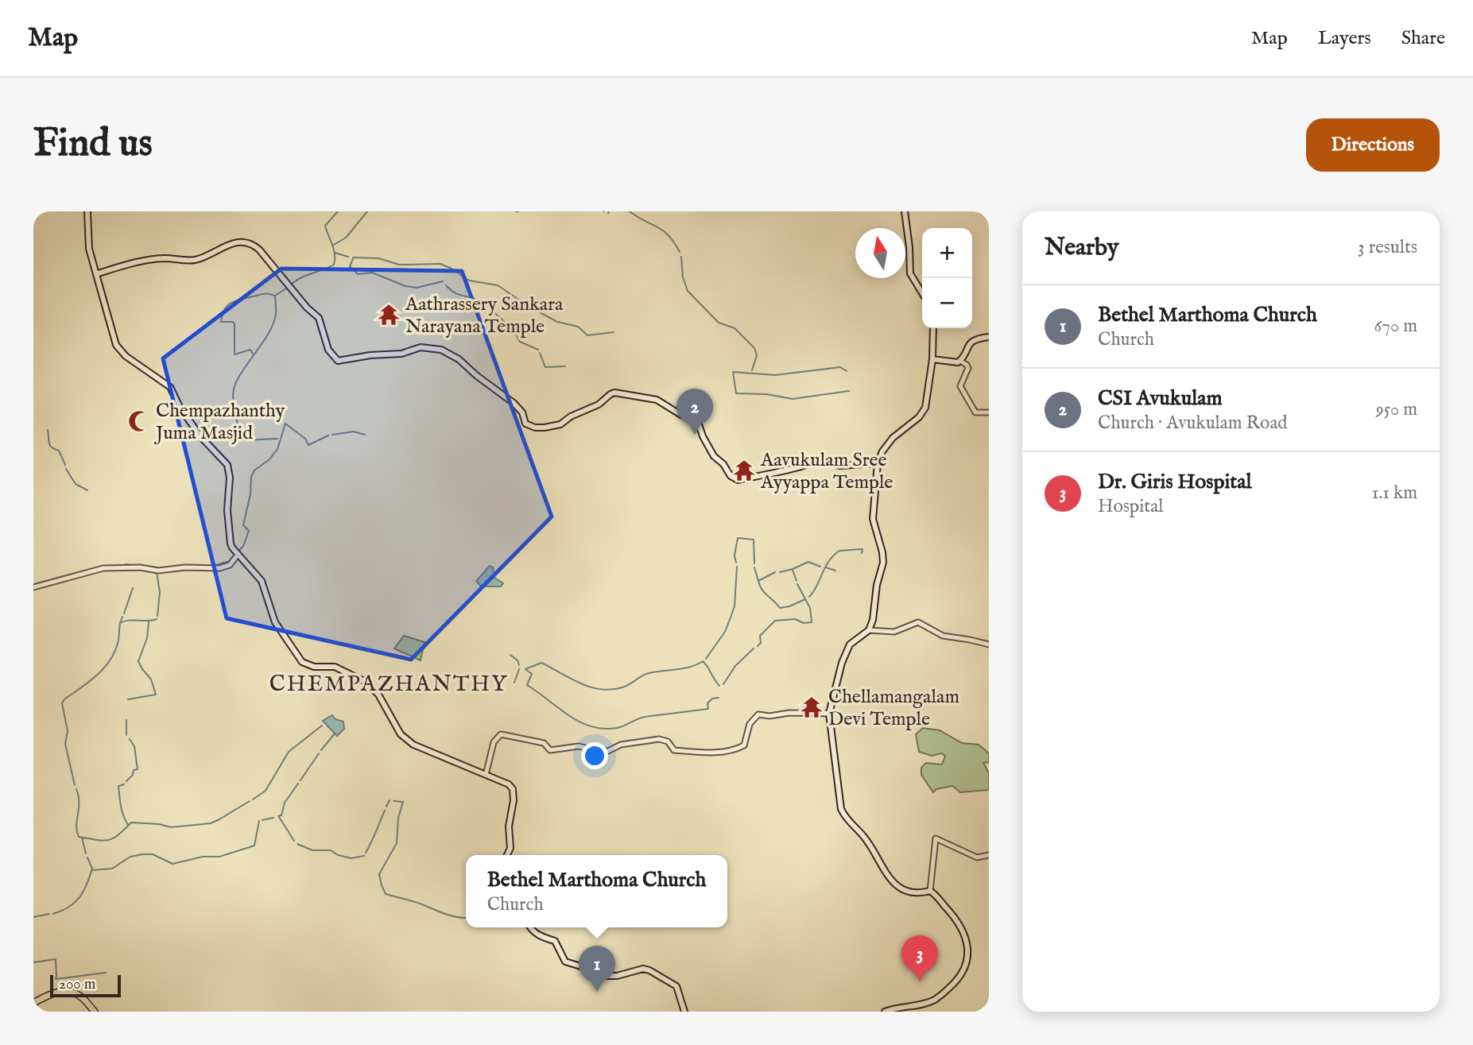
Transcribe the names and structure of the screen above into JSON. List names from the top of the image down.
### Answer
{
  "districts": ["CHEMPAZHANTHY"],
  "places": {
    "temple": ["Aathrassery Sankara Narayana Temple", "Aavukulam Sree Ayyappa Temple", "Chellamangalam Devi Temple"],
    "mosque": ["Chempazhanthy Juma Masjid"]
  },
  "scale_bar": "200 m",
  "north": "top",
  "page": {
    "header": "Map",
    "nav": ["Map", "Layers", "Share"],
    "buttons": "Directions",
    "title": "Find us",
    "heading": ["Nearby", "3 results"],
    "map_buttons": ["+", "−"],
    "list": [
      {
        "mark": "1",
        "name": "Bethel Marthoma Church",
        "note": "Church",
        "value": "670 m"
      },
      {
        "mark": "2",
        "name": "CSI Avukulam",
        "note": "Church · Avukulam Road",
        "value": "950 m"
      },
      {
        "mark": "3",
        "name": "Dr. Giris Hospital",
        "note": "Hospital",
        "value": "1.1 km"
      }
    ],
    "pins": ["2", "3", "1"],
    "popup": ["Bethel Marthoma Church", "Church"],
    "scale": "200 m"
  }
}
